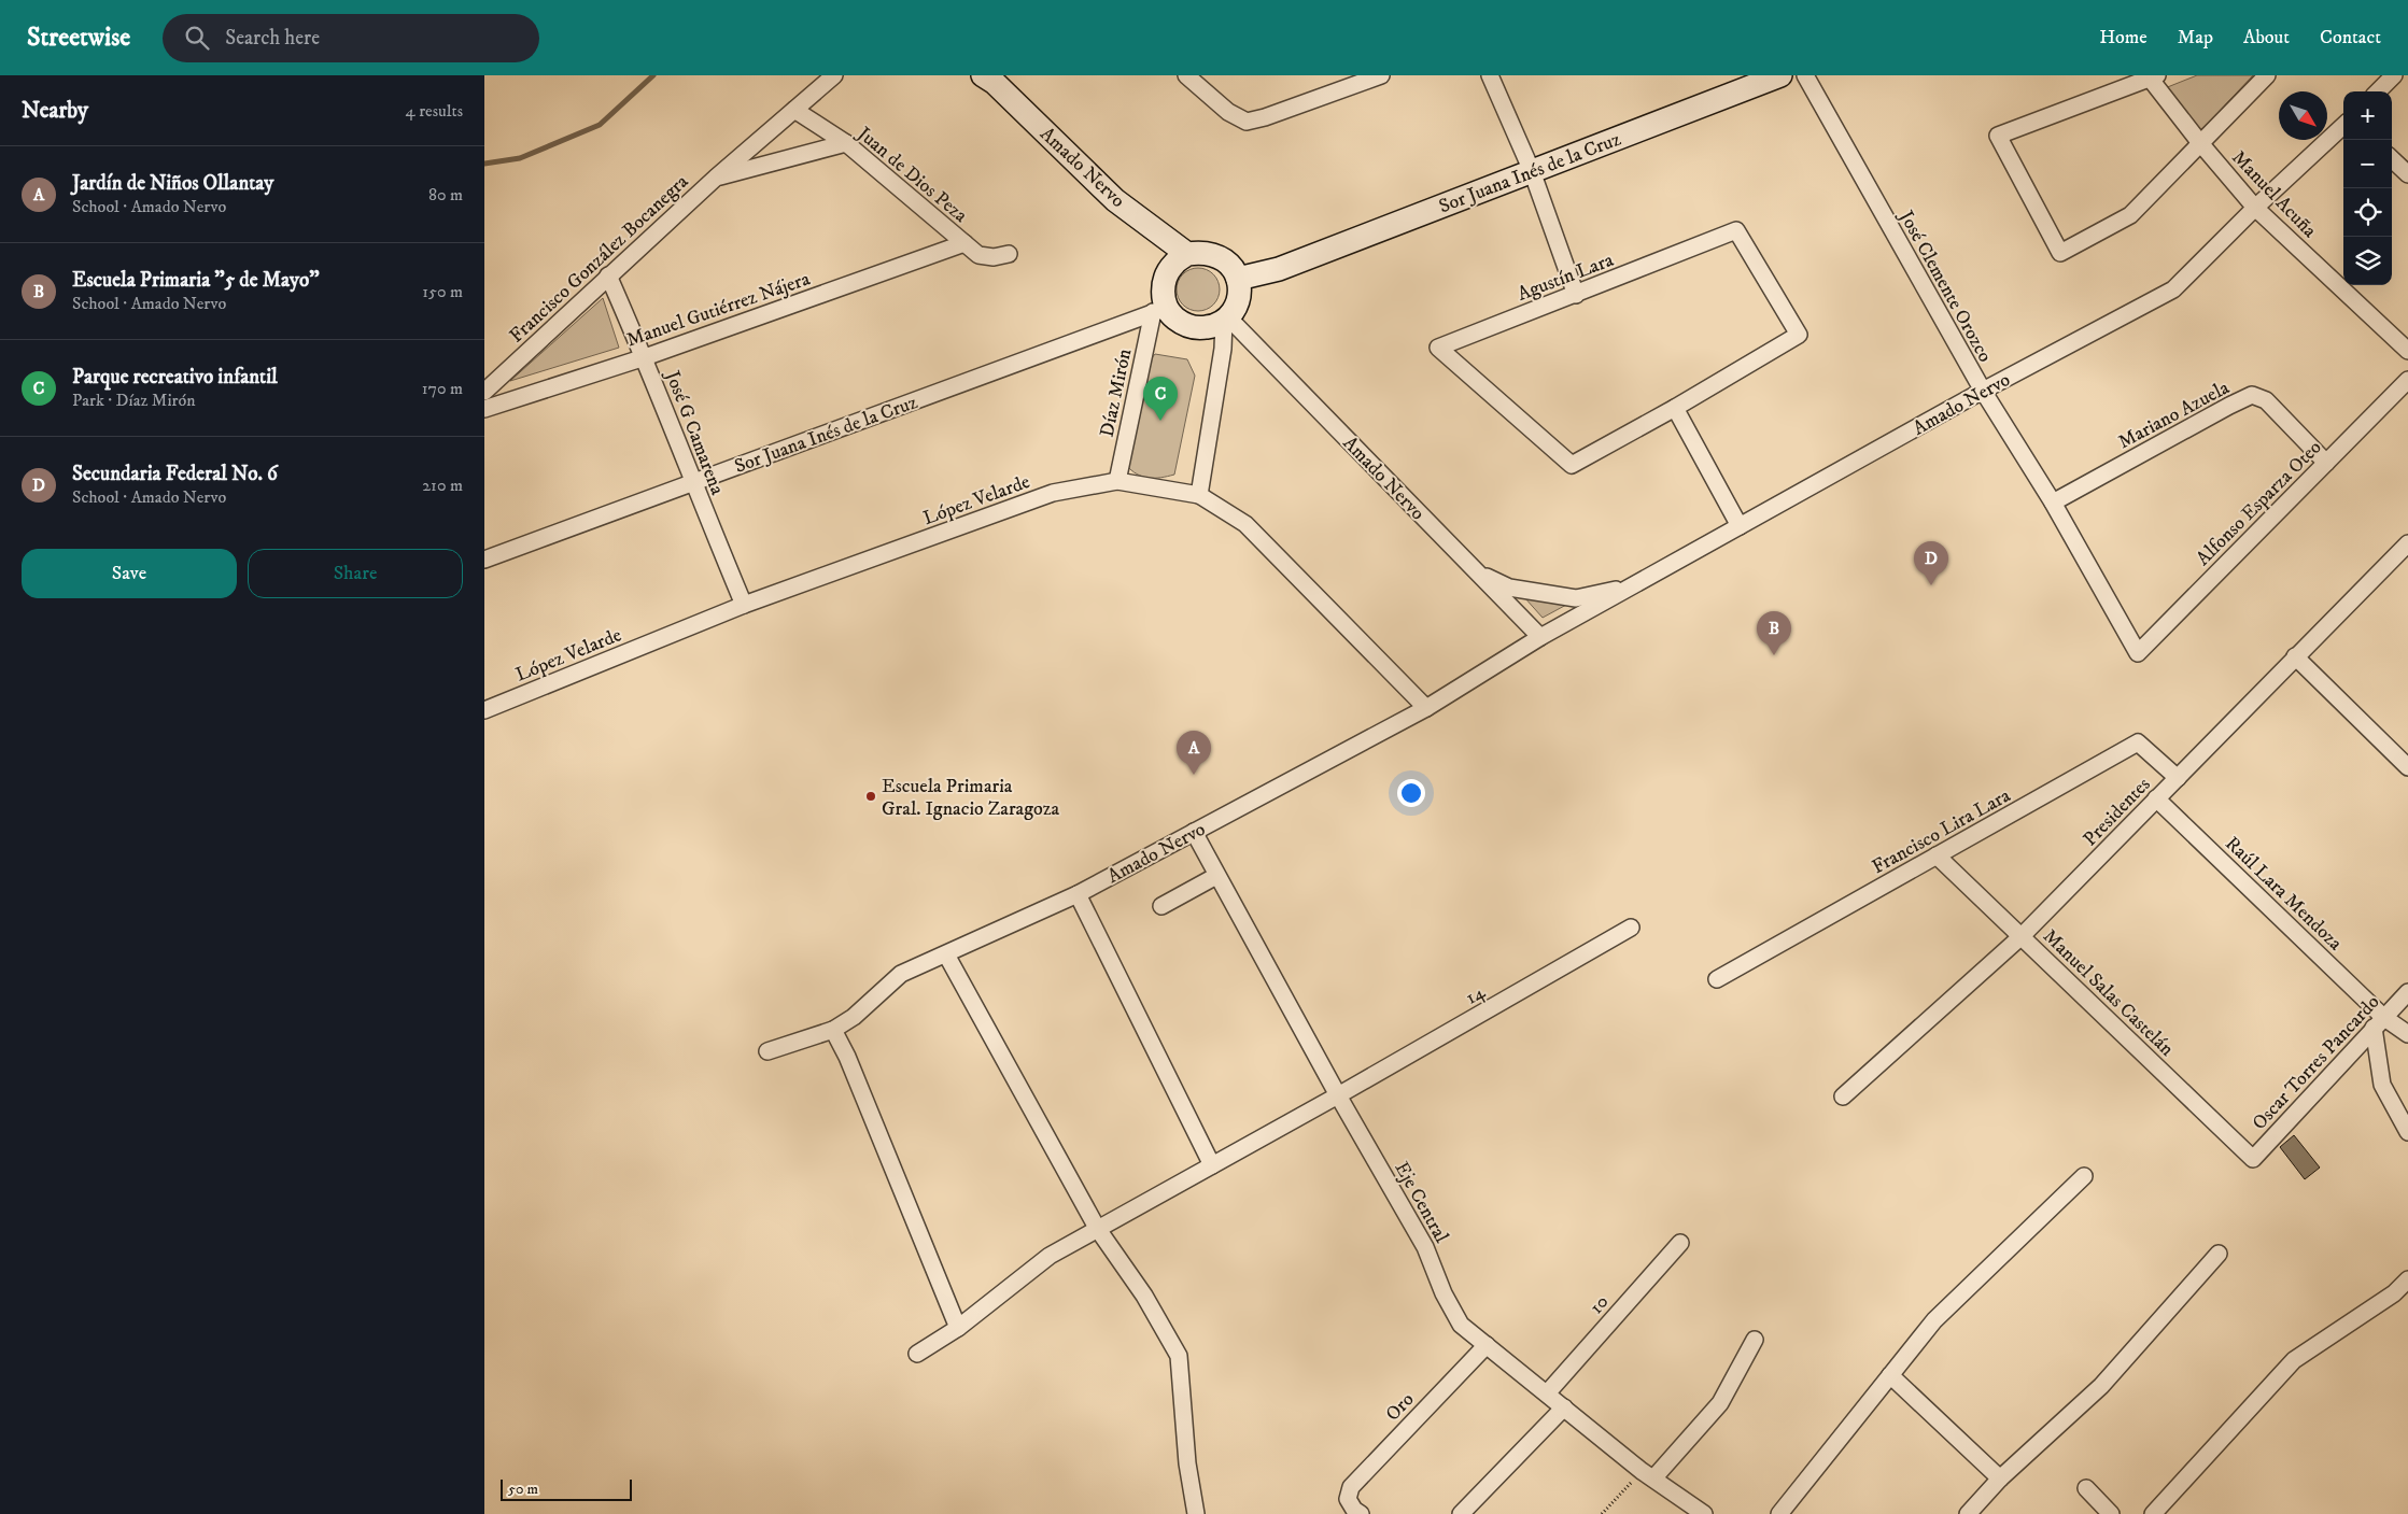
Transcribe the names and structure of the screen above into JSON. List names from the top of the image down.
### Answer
{
  "streets": {
    "main road": ["Amado Nervo", "Sor Juana Inés de la Cruz"],
    "street": [
      "Juan de Dios Peza",
      "Manuel Acuña",
      "Francisco González Bocanegra",
      "Agustín Lara",
      "José Clemente Orozco",
      "Manuel Gutiérrez Nájera",
      "Díaz Mirón",
      "Mariano Azuela",
      "José G Camarena",
      "López Velarde",
      "Alfonso Esparza Oteo",
      "Presidentes",
      "Francisco Lira Lara",
      "Raúl Lara Mendoza",
      "Manuel Salas Castelán",
      "14",
      "Oscar Torres Pancardo",
      "Eje Central",
      "10",
      "Oro"
    ]
  },
  "crossings": [
    ["Amado Nervo", "Sor Juana Inés de la Cruz"],
    ["Amado Nervo", "Manuel Acuña"],
    ["Amado Nervo", "José Clemente Orozco"],
    ["Amado Nervo", "Díaz Mirón"],
    ["Amado Nervo", "López Velarde"],
    ["Amado Nervo", "Eje Central"],
    ["Sor Juana Inés de la Cruz", "Díaz Mirón"],
    ["Sor Juana Inés de la Cruz", "José G Camarena"],
    ["Juan de Dios Peza", "Francisco González Bocanegra"],
    ["Juan de Dios Peza", "Manuel Gutiérrez Nájera"],
    ["Francisco González Bocanegra", "José G Camarena"],
    ["José Clemente Orozco", "Mariano Azuela"],
    ["José Clemente Orozco", "Alfonso Esparza Oteo"],
    ["Manuel Gutiérrez Nájera", "José G Camarena"],
    ["Díaz Mirón", "López Velarde"],
    ["Mariano Azuela", "Alfonso Esparza Oteo"],
    ["José G Camarena", "López Velarde"],
    ["Presidentes", "Francisco Lira Lara"],
    ["Presidentes", "Raúl Lara Mendoza"],
    ["Presidentes", "Manuel Salas Castelán"],
    ["Francisco Lira Lara", "Manuel Salas Castelán"],
    ["Raúl Lara Mendoza", "Oscar Torres Pancardo"],
    ["Manuel Salas Castelán", "Oscar Torres Pancardo"],
    ["14", "Eje Central"],
    ["Eje Central", "10"],
    ["Eje Central", "Oro"]
  ],
  "places": ["Escuela Primaria Gral. Ignacio Zaragoza"],
  "scale_bar": "50 m",
  "north": "bottom right",
  "page": {
    "header": "Streetwise",
    "search": "Search here",
    "nav": [
      "Home",
      "Map",
      "About",
      "Contact"
    ],
    "heading": ["Nearby", "4 results"],
    "map_buttons": ["+", "−"],
    "list": [
      {
        "mark": "A",
        "name": "Jardín de Niños Ollantay",
        "note": "School · Amado Nervo",
        "value": "80 m"
      },
      {
        "mark": "B",
        "name": "Escuela Primaria \"5 de Mayo\"",
        "note": "School · Amado Nervo",
        "value": "150 m"
      },
      {
        "mark": "C",
        "name": "Parque recreativo infantil",
        "note": "Park · Díaz Mirón",
        "value": "170 m"
      },
      {
        "mark": "D",
        "name": "Secundaria Federal No. 6",
        "note": "School · Amado Nervo",
        "value": "210 m"
      }
    ],
    "pins": [
      "C",
      "D",
      "B",
      "A"
    ],
    "buttons": ["Save", "Share"],
    "scale": "50 m"
  }
}
